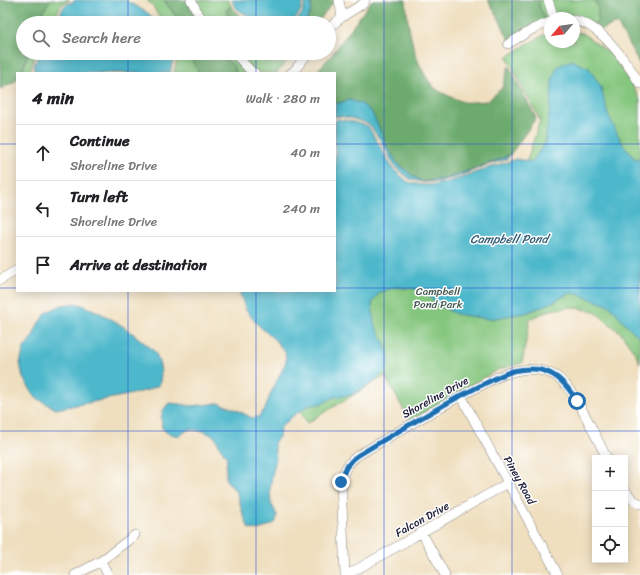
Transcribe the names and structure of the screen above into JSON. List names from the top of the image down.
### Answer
{
  "streets": {
    "street": ["Shoreline Drive", "Piney Road", "Falcon Drive"]
  },
  "crossings": [
    ["Shoreline Drive", "Piney Road"],
    ["Shoreline Drive", "Falcon Drive"],
    ["Piney Road", "Falcon Drive"]
  ],
  "water": ["Campbell Pond"],
  "parks": ["Campbell Pond Park"],
  "north": "bottom left",
  "page": {
    "search": "Search here",
    "heading": ["4 min", "Walk · 280 m"],
    "list": [
      ["Continue", "Shoreline Drive", "40 m"],
      ["Turn left", "Shoreline Drive", "240 m"],
      "Arrive at destination"
    ],
    "map_buttons": ["+", "−"]
  }
}
